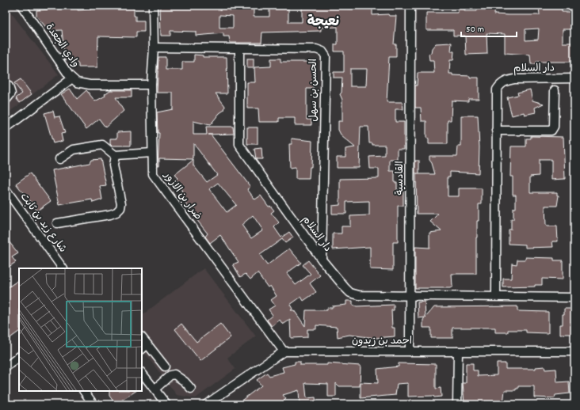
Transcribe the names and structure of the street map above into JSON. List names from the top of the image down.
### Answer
{
  "streets": {
    "street": [
      "وادي الجعدة",
      "دار السلام",
      "الحسن بن سهل",
      "القادسية",
      "ضرار بن الازور",
      "شارع زيد بن ثابت",
      "احمد بن زيدون"
    ]
  },
  "crossings": [
    ["وادي الجعدة", "ضرار بن الازور"],
    ["دار السلام", "الحسن بن سهل"],
    ["دار السلام", "القادسية"],
    ["الحسن بن سهل", "ضرار بن الازور"],
    ["القادسية", "احمد بن زيدون"],
    ["ضرار بن الازور", "احمد بن زيدون"]
  ],
  "districts": ["نعيجة"],
  "scale_bar": "50 m"
}
